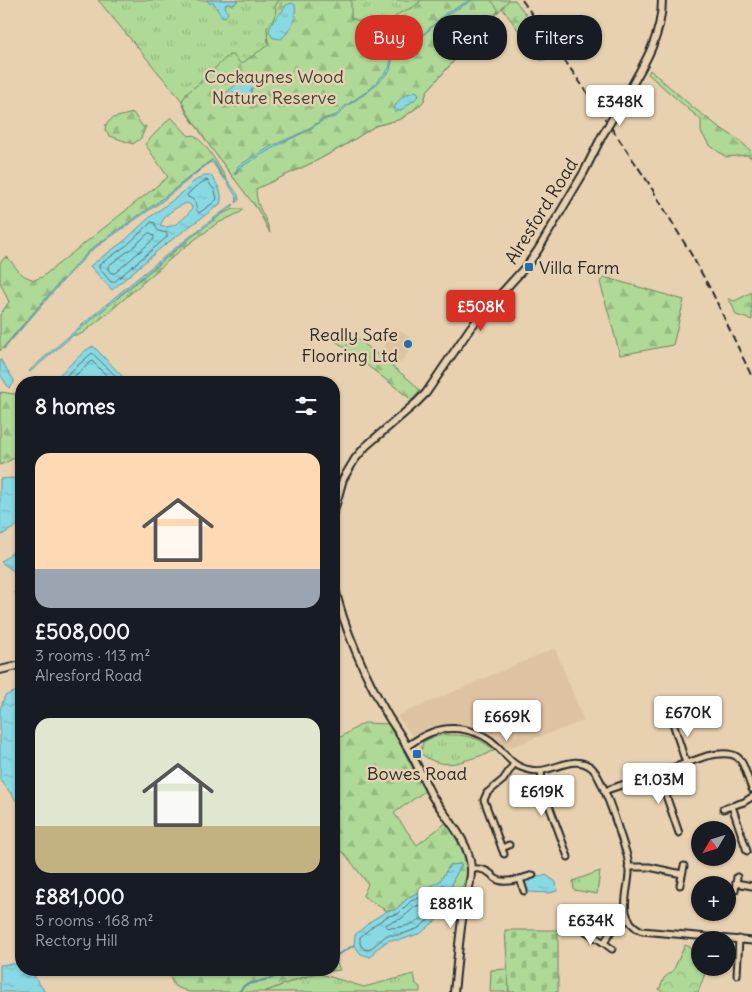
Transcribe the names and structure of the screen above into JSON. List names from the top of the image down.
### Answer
{
  "streets": {
    "street": ["Alresford Road"]
  },
  "parks": ["Cockaynes Wood Nature Reserve"],
  "places": {
    "transit": ["Villa Farm", "Bowes Road"],
    "other": ["Really Safe Flooring Ltd"]
  },
  "north": "bottom left",
  "page": {
    "chip": ["Buy", "Rent", "Filters"],
    "price": [
      "£348K",
      "£508K",
      "£670K",
      "£669K",
      "£1.03M",
      "£619K",
      "£881K",
      "£634K"
    ],
    "heading": "8 homes",
    "list": [
      {
        "name": "£508,000",
        "note": "3 rooms · 113 m² · Alresford Road"
      },
      {
        "name": "£881,000",
        "note": "5 rooms · 168 m² · Rectory Hill"
      }
    ],
    "map_buttons": ["+", "−"]
  }
}
